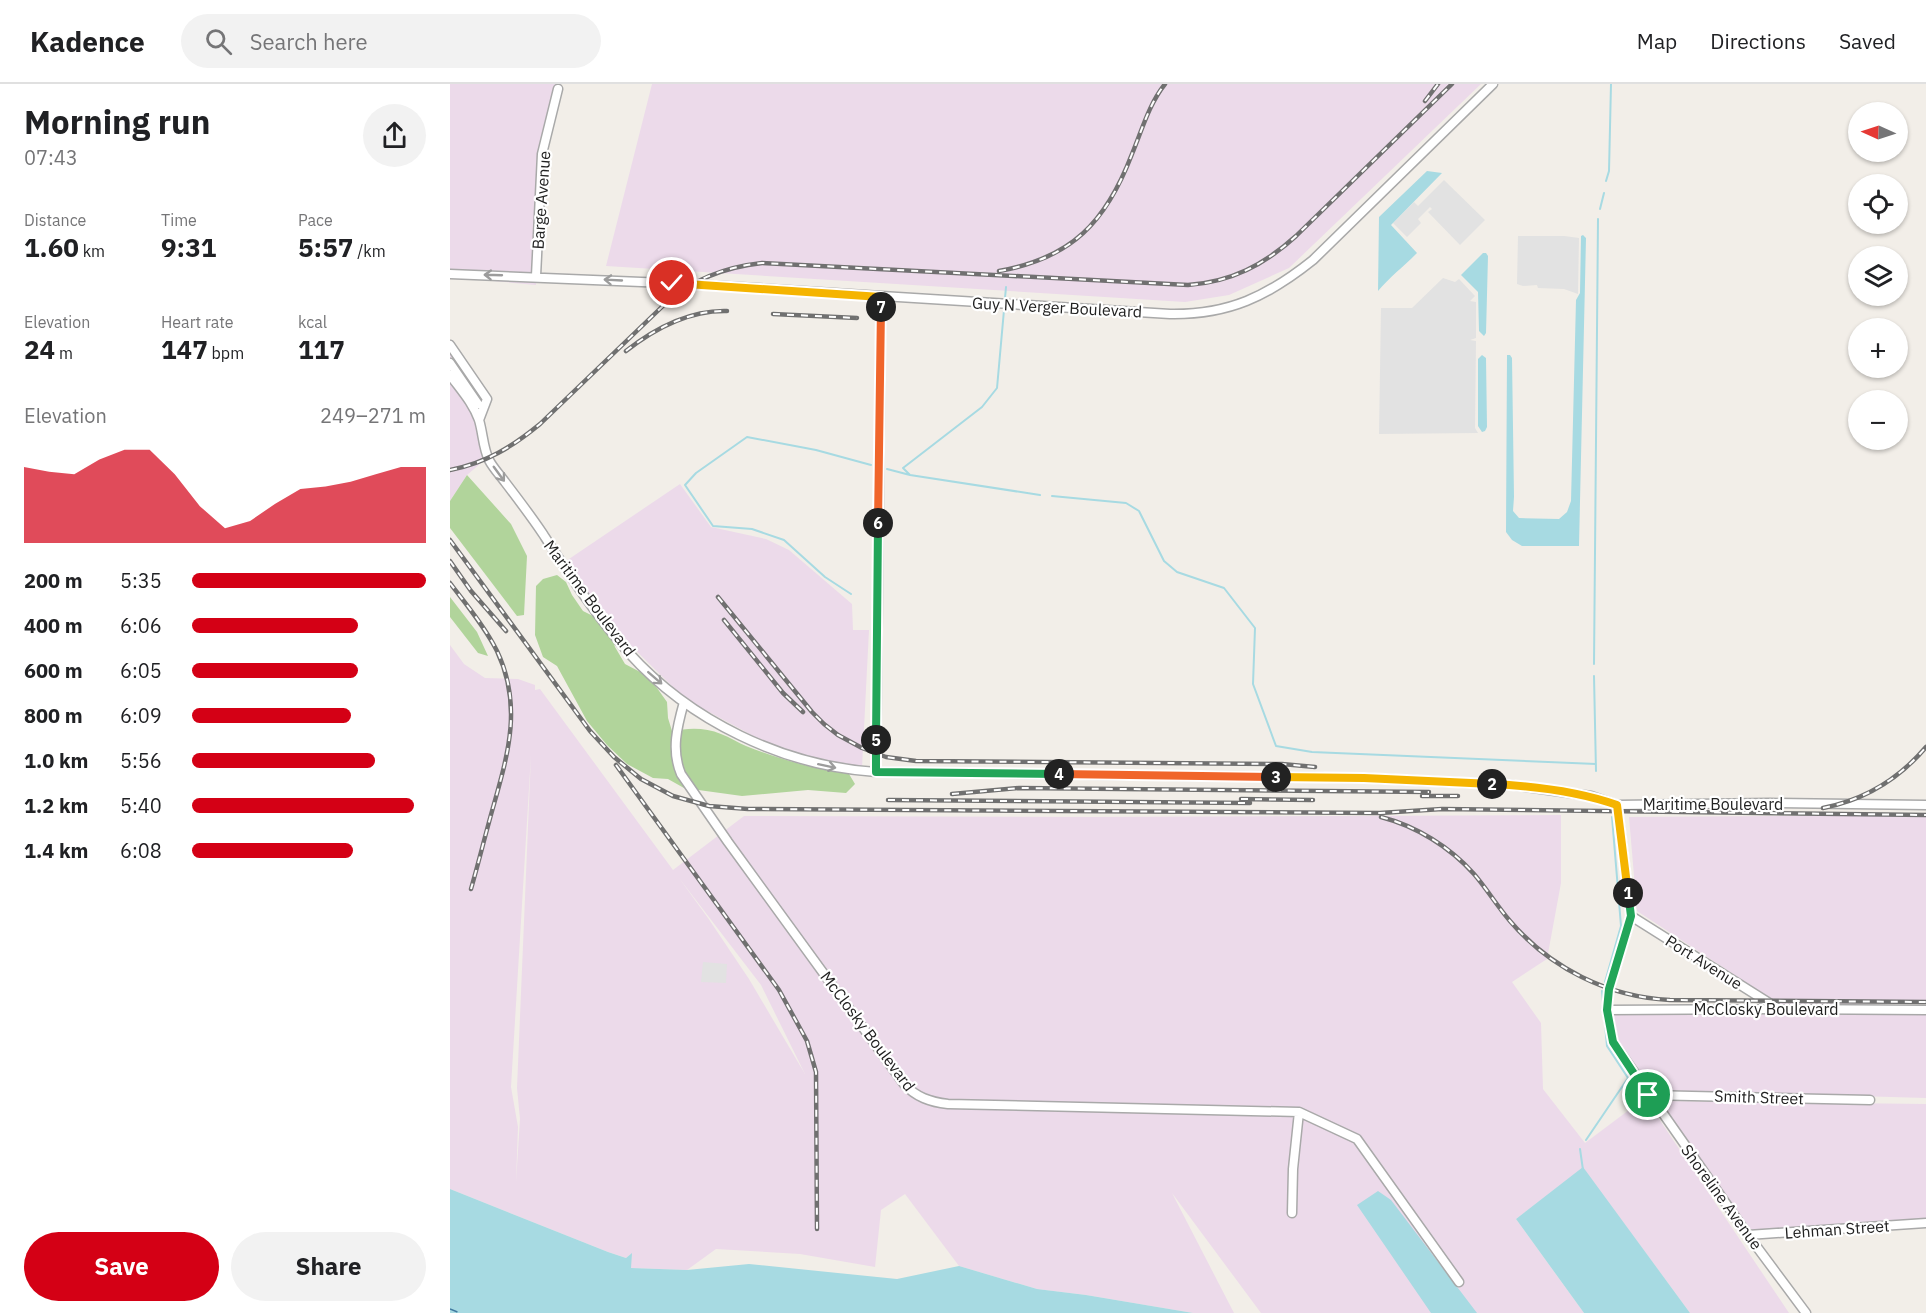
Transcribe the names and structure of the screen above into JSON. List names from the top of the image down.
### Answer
{
  "streets": {
    "street": [
      "Barge Avenue",
      "Guy N Verger Boulevard",
      "Maritime Boulevard",
      "Port Avenue",
      "McClosky Boulevard",
      "Smith Street",
      "Shoreline Avenue",
      "Lehman Street"
    ]
  },
  "crossings": [
    ["Barge Avenue", "Guy N Verger Boulevard"],
    ["Maritime Boulevard", "McClosky Boulevard"],
    ["Maritime Boulevard", "Shoreline Avenue"],
    ["Port Avenue", "McClosky Boulevard"],
    ["Port Avenue", "Shoreline Avenue"],
    ["McClosky Boulevard", "Shoreline Avenue"],
    ["Smith Street", "Shoreline Avenue"],
    ["Shoreline Avenue", "Lehman Street"]
  ],
  "one_way": ["Guy N Verger Boulevard"],
  "north": "left",
  "page": {
    "header": "Kadence",
    "search": "Search here",
    "nav": ["Map", "Directions", "Saved"],
    "heading": ["Morning run", "07:43"],
    "map_buttons": ["+", "−"],
    "stats": [
      ["Distance", "1.60 km"],
      ["Time", "9:31"],
      ["Pace", "5:57 /km"],
      ["Elevation", "24 m"],
      ["Heart rate", "147 bpm"],
      ["kcal", "117"]
    ],
    "pins": [
      "7",
      "6",
      "5",
      "4",
      "3",
      "2",
      "1"
    ],
    "chart": ["Elevation", "249–271 m"],
    "list": [
      {
        "name": "200 m",
        "note": "5:35"
      },
      {
        "name": "400 m",
        "note": "6:06"
      },
      {
        "name": "600 m",
        "note": "6:05"
      },
      {
        "name": "800 m",
        "note": "6:09"
      },
      {
        "name": "1.0 km",
        "note": "5:56"
      },
      {
        "name": "1.2 km",
        "note": "5:40"
      },
      {
        "name": "1.4 km",
        "note": "6:08"
      }
    ],
    "buttons": ["Save", "Share"]
  }
}
